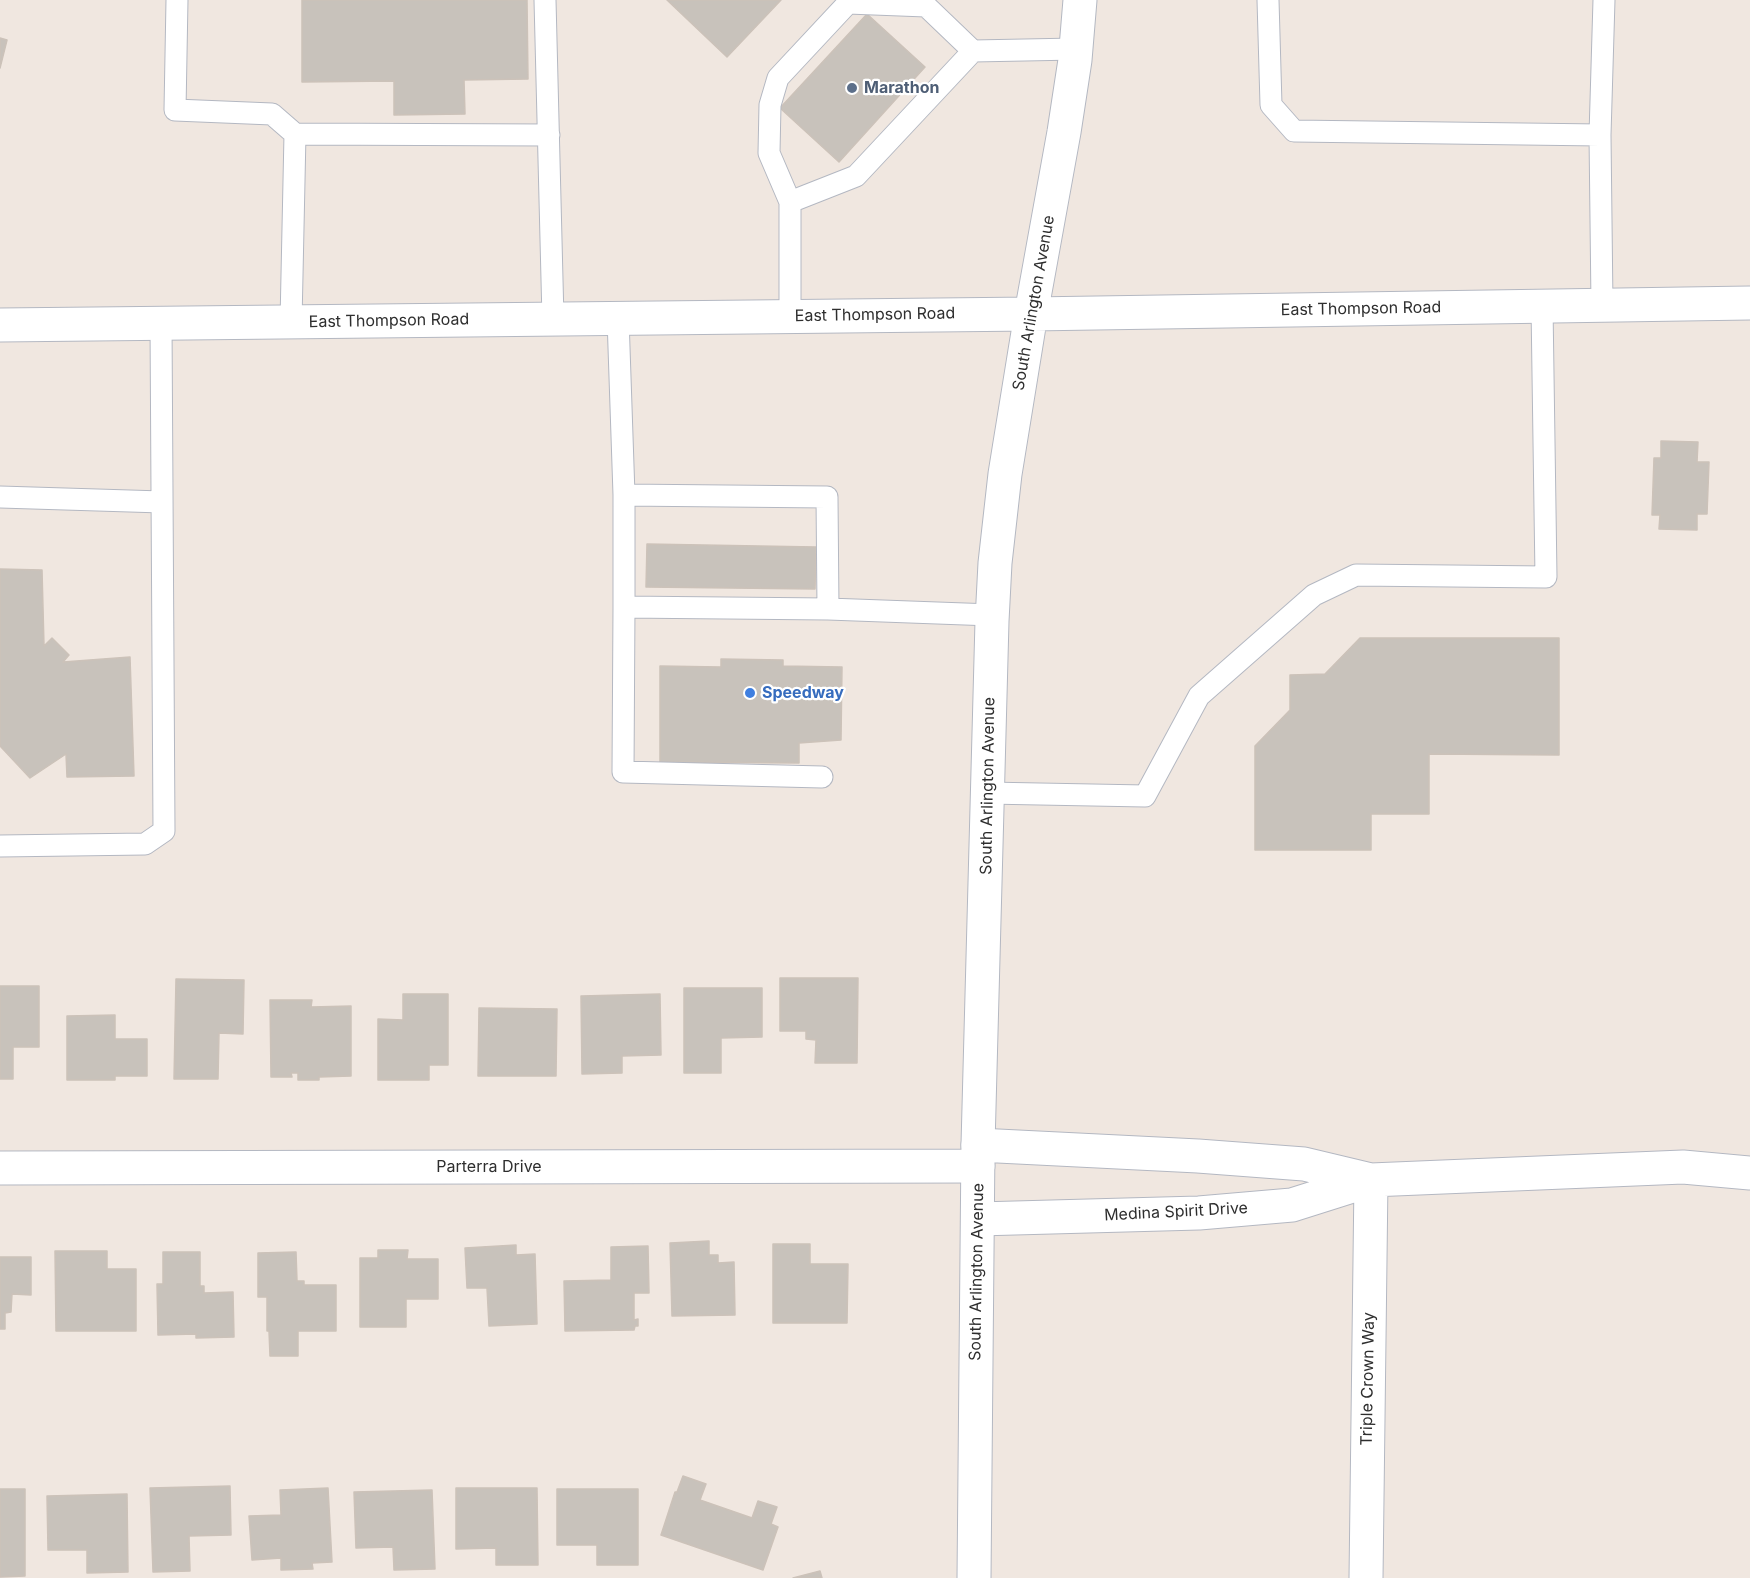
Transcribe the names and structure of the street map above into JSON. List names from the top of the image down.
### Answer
{
  "streets": {
    "main road": [
      "South Arlington Avenue",
      "East Thompson Road",
      "Parterra Drive",
      "Medina Spirit Drive",
      "Triple Crown Way"
    ]
  },
  "crossings": [
    ["South Arlington Avenue", "East Thompson Road"],
    ["South Arlington Avenue", "Parterra Drive"],
    ["South Arlington Avenue", "Medina Spirit Drive"],
    ["Parterra Drive", "Medina Spirit Drive"],
    ["Medina Spirit Drive", "Triple Crown Way"]
  ],
  "places": ["Marathon", "Speedway"]
}
